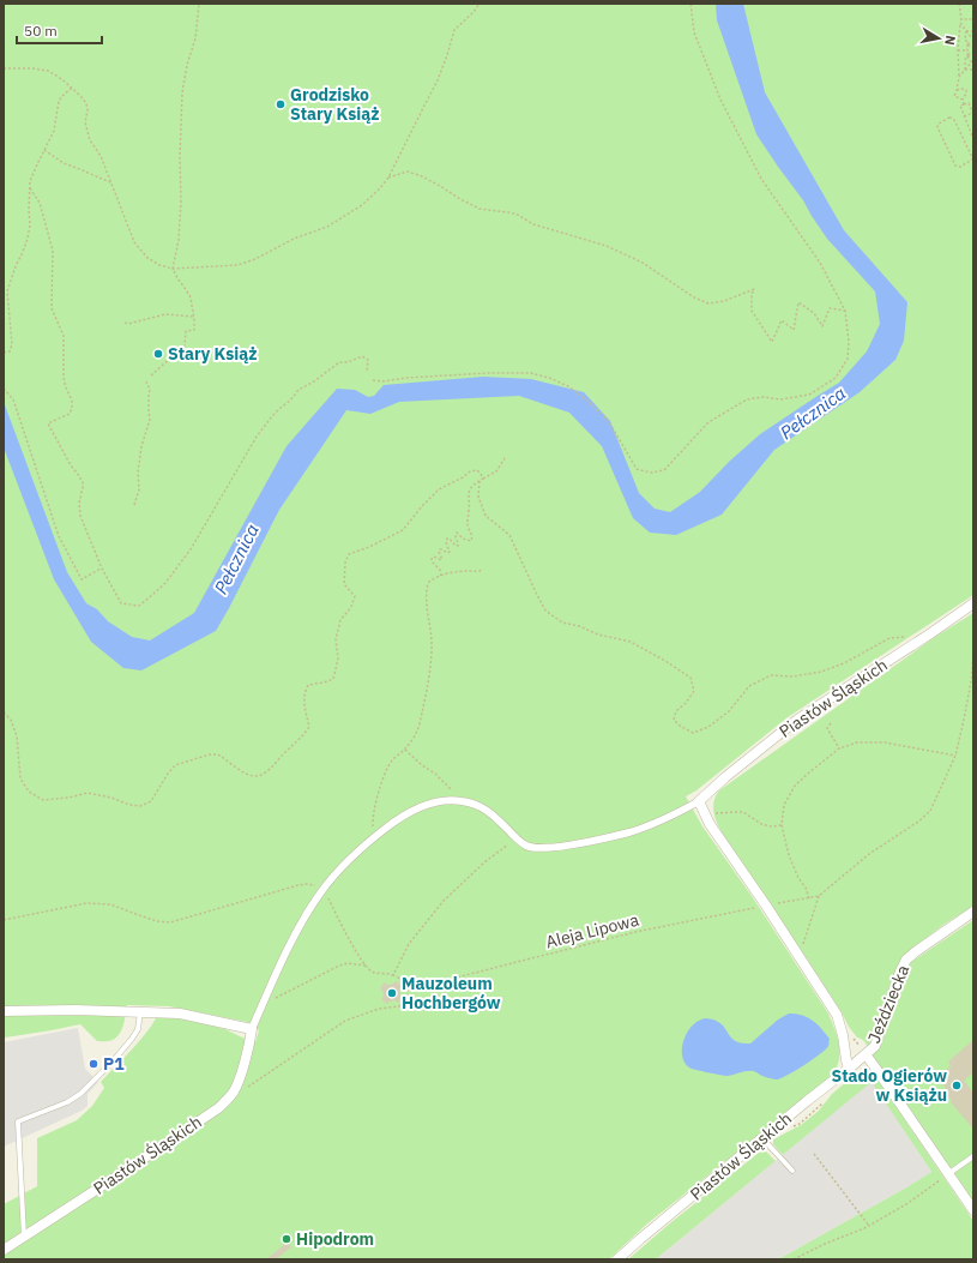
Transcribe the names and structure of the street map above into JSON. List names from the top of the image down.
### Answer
{
  "streets": {
    "street": ["Piastów Śląskich", "Jeździecka"],
    "path": ["Aleja Lipowa"]
  },
  "crossings": [
    ["Piastów Śląskich", "Jeździecka"]
  ],
  "water": ["Pełcznica"],
  "places": [
    "Grodzisko Stary Książ",
    "Stary Książ",
    "Mauzoleum Hochbergów",
    "P1",
    "Stado Ogierów w Książu",
    "Hipodrom"
  ],
  "scale_bar": "50 m",
  "north": "right"
}
